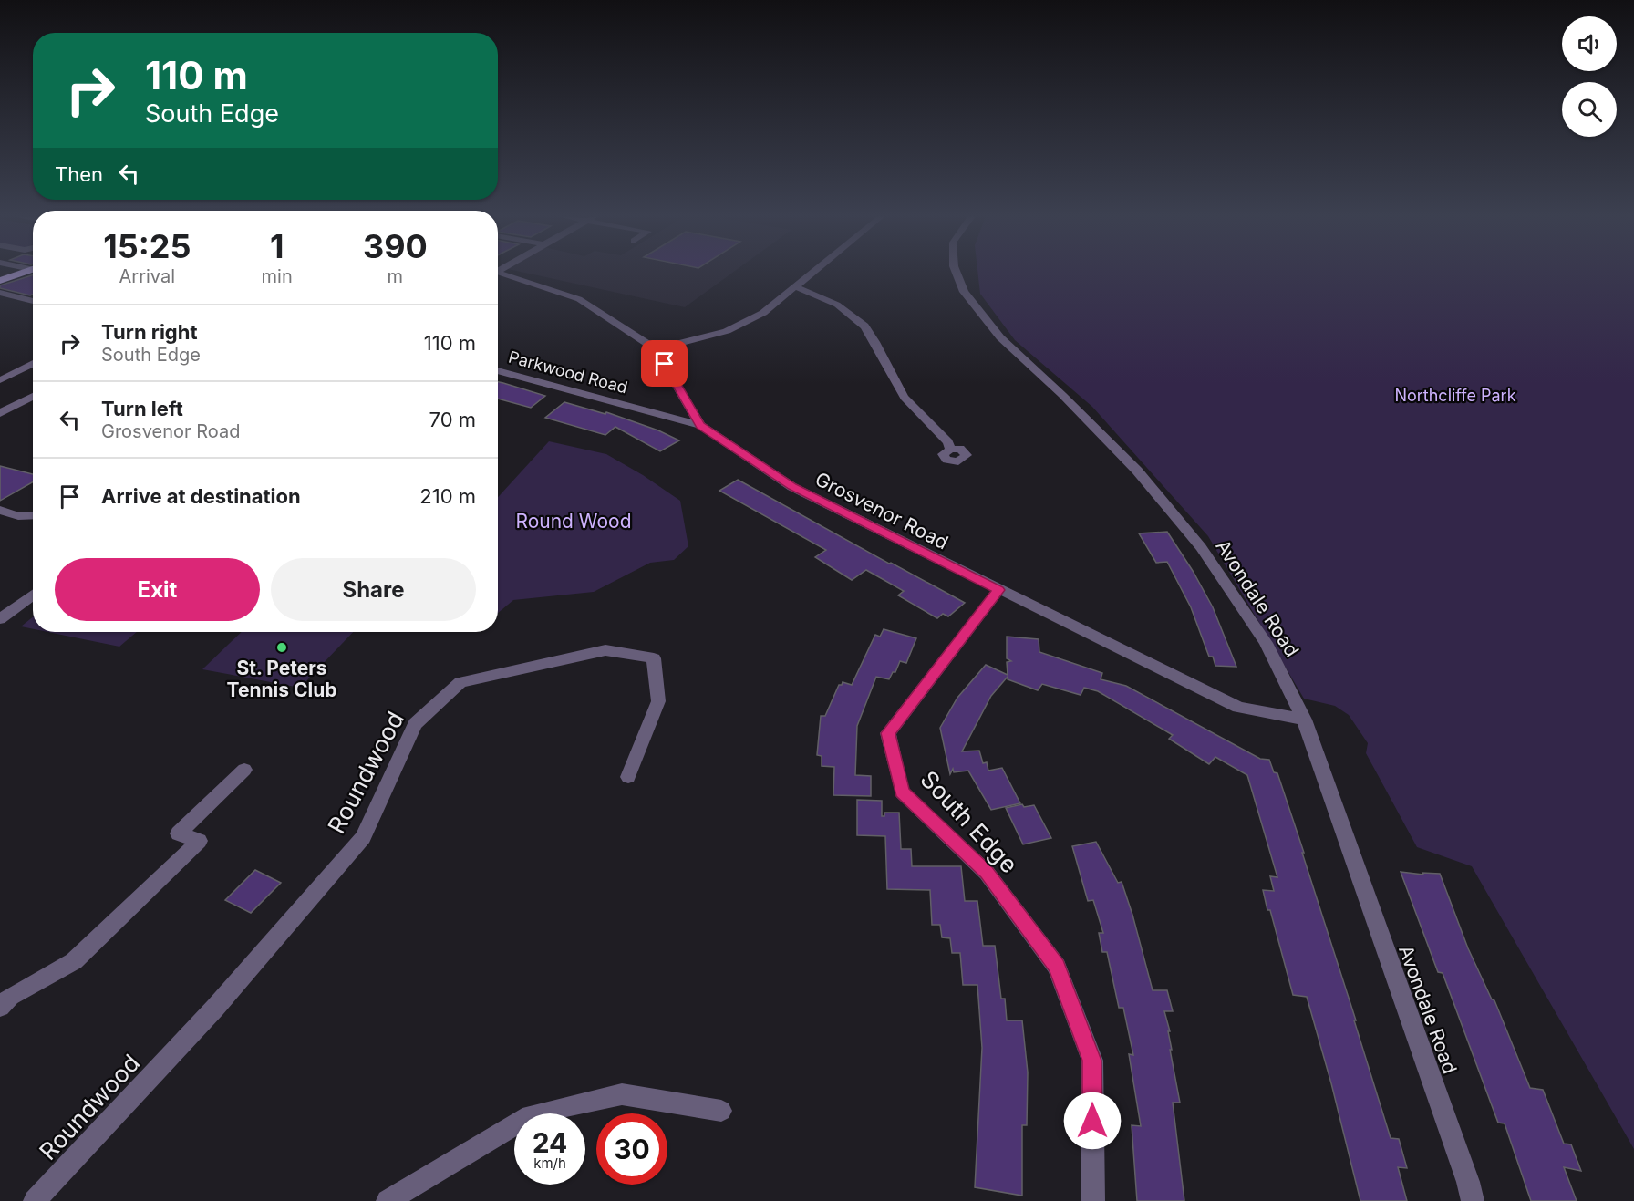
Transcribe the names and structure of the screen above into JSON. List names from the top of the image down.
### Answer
{
  "streets": {
    "street": [
      "Parkwood Road",
      "Grosvenor Road",
      "Avondale Road",
      "Roundwood",
      "South Edge"
    ]
  },
  "crossings": [
    ["Parkwood Road", "Grosvenor Road"],
    ["Grosvenor Road", "Avondale Road"],
    ["Grosvenor Road", "South Edge"]
  ],
  "parks": ["Northcliffe Park", "Round Wood"],
  "places": ["St. Peters Tennis Club"],
  "page": {
    "turn": ["110 m", "South Edge"],
    "then": "Then",
    "eta": [
      "15:25",
      "Arrival",
      "1",
      "min",
      "390",
      "m"
    ],
    "list": [
      {
        "name": "Turn right",
        "note": "South Edge",
        "value": "110 m"
      },
      {
        "name": "Turn left",
        "note": "Grosvenor Road",
        "value": "70 m"
      },
      {
        "name": "Arrive at destination",
        "value": "210 m"
      }
    ],
    "buttons": ["Exit", "Share"],
    "speed": "24 km/h",
    "limit": "30"
  }
}
